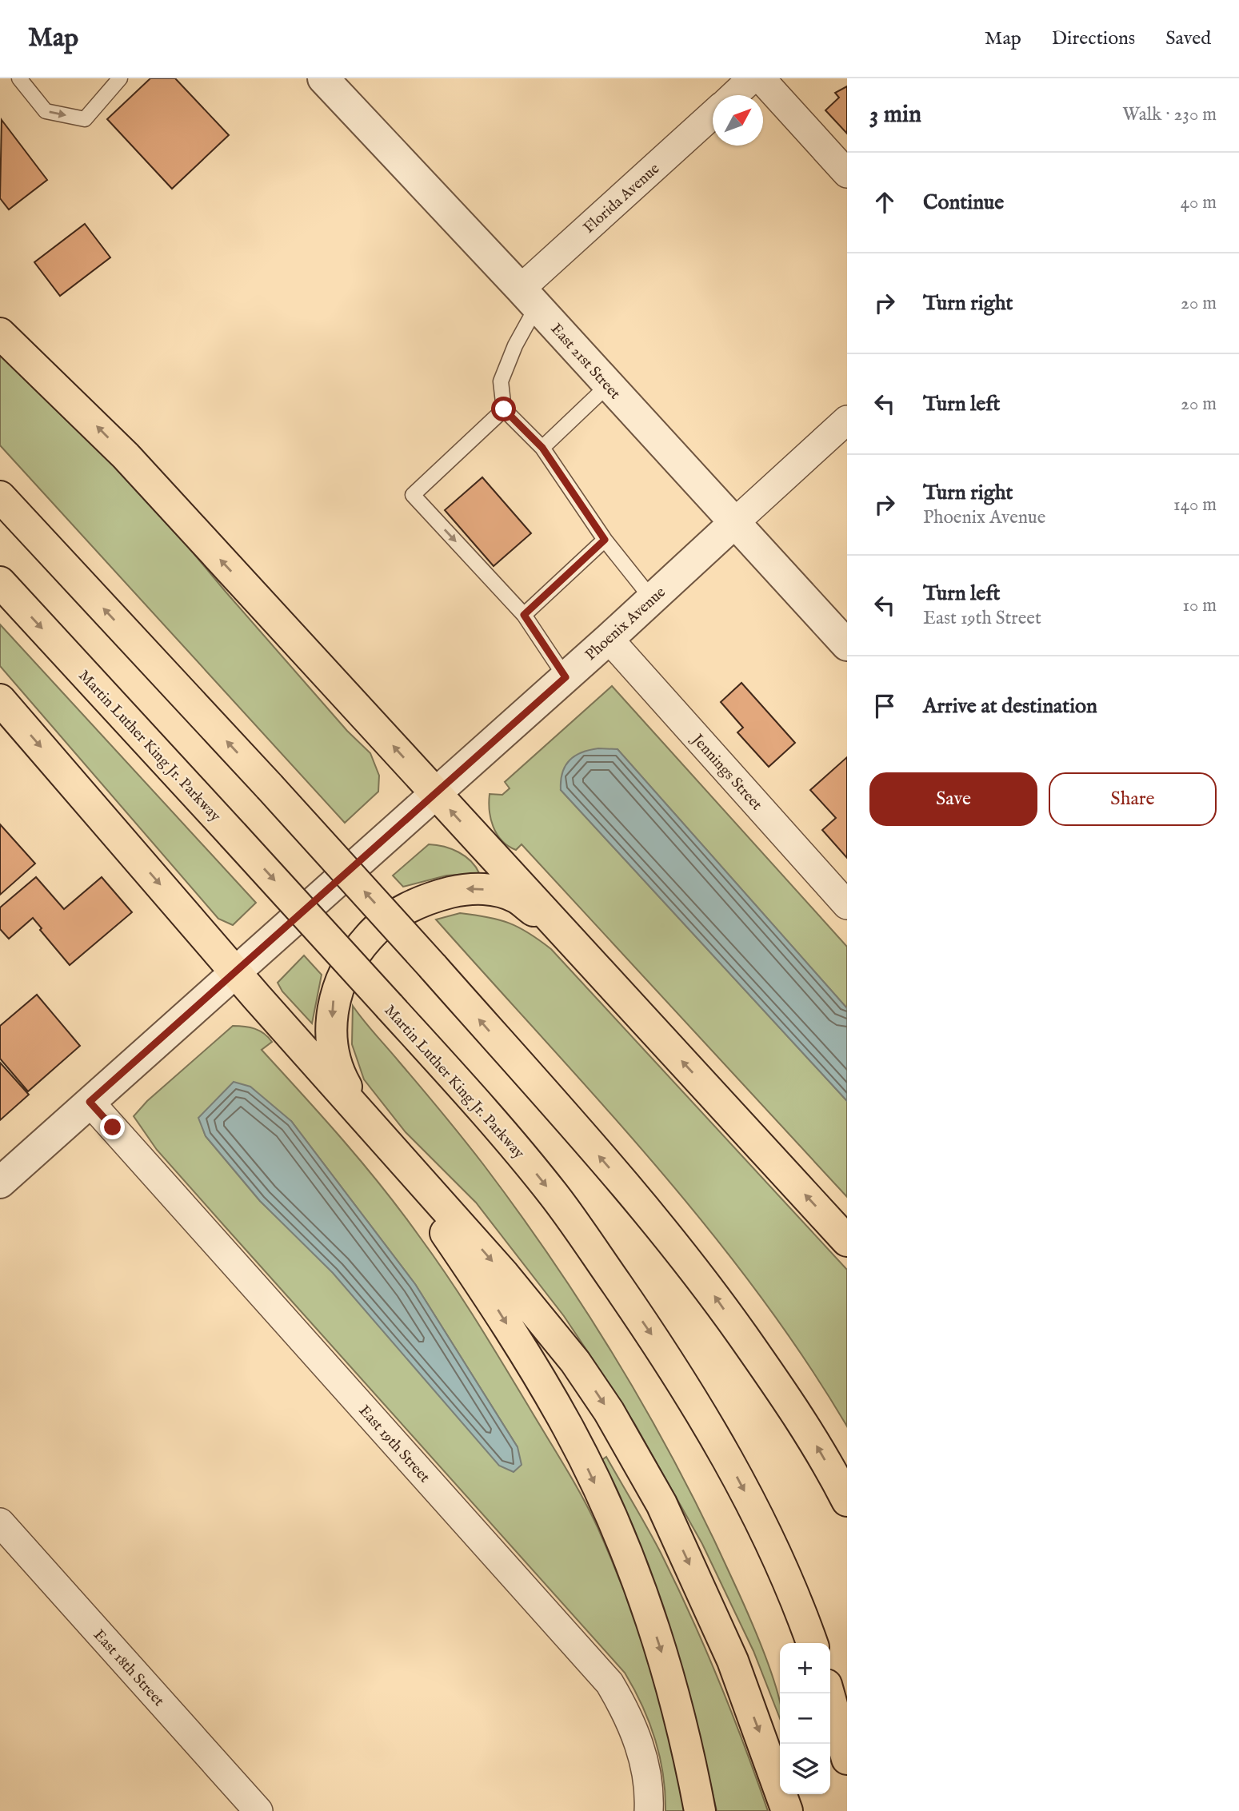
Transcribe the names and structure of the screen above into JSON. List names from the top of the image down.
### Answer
{
  "streets": {
    "highway": ["Martin Luther King Jr. Parkway"],
    "street": [
      "Florida Avenue",
      "East 21st Street",
      "Phoenix Avenue",
      "Jennings Street",
      "East 19th Street",
      "East 18th Street"
    ]
  },
  "crossings": [
    ["Florida Avenue", "East 21st Street"],
    ["East 21st Street", "Phoenix Avenue"],
    ["Phoenix Avenue", "Jennings Street"],
    ["Phoenix Avenue", "East 19th Street"]
  ],
  "north": "top right",
  "page": {
    "header": "Map",
    "nav": ["Map", "Directions", "Saved"],
    "heading": ["3 min", "Walk · 230 m"],
    "list": [
      ["Continue", "40 m"],
      ["Turn right", "20 m"],
      ["Turn left", "20 m"],
      ["Turn right", "Phoenix Avenue", "140 m"],
      ["Turn left", "East 19th Street", "10 m"],
      "Arrive at destination"
    ],
    "buttons": ["Save", "Share"],
    "map_buttons": ["+", "−"]
  }
}
